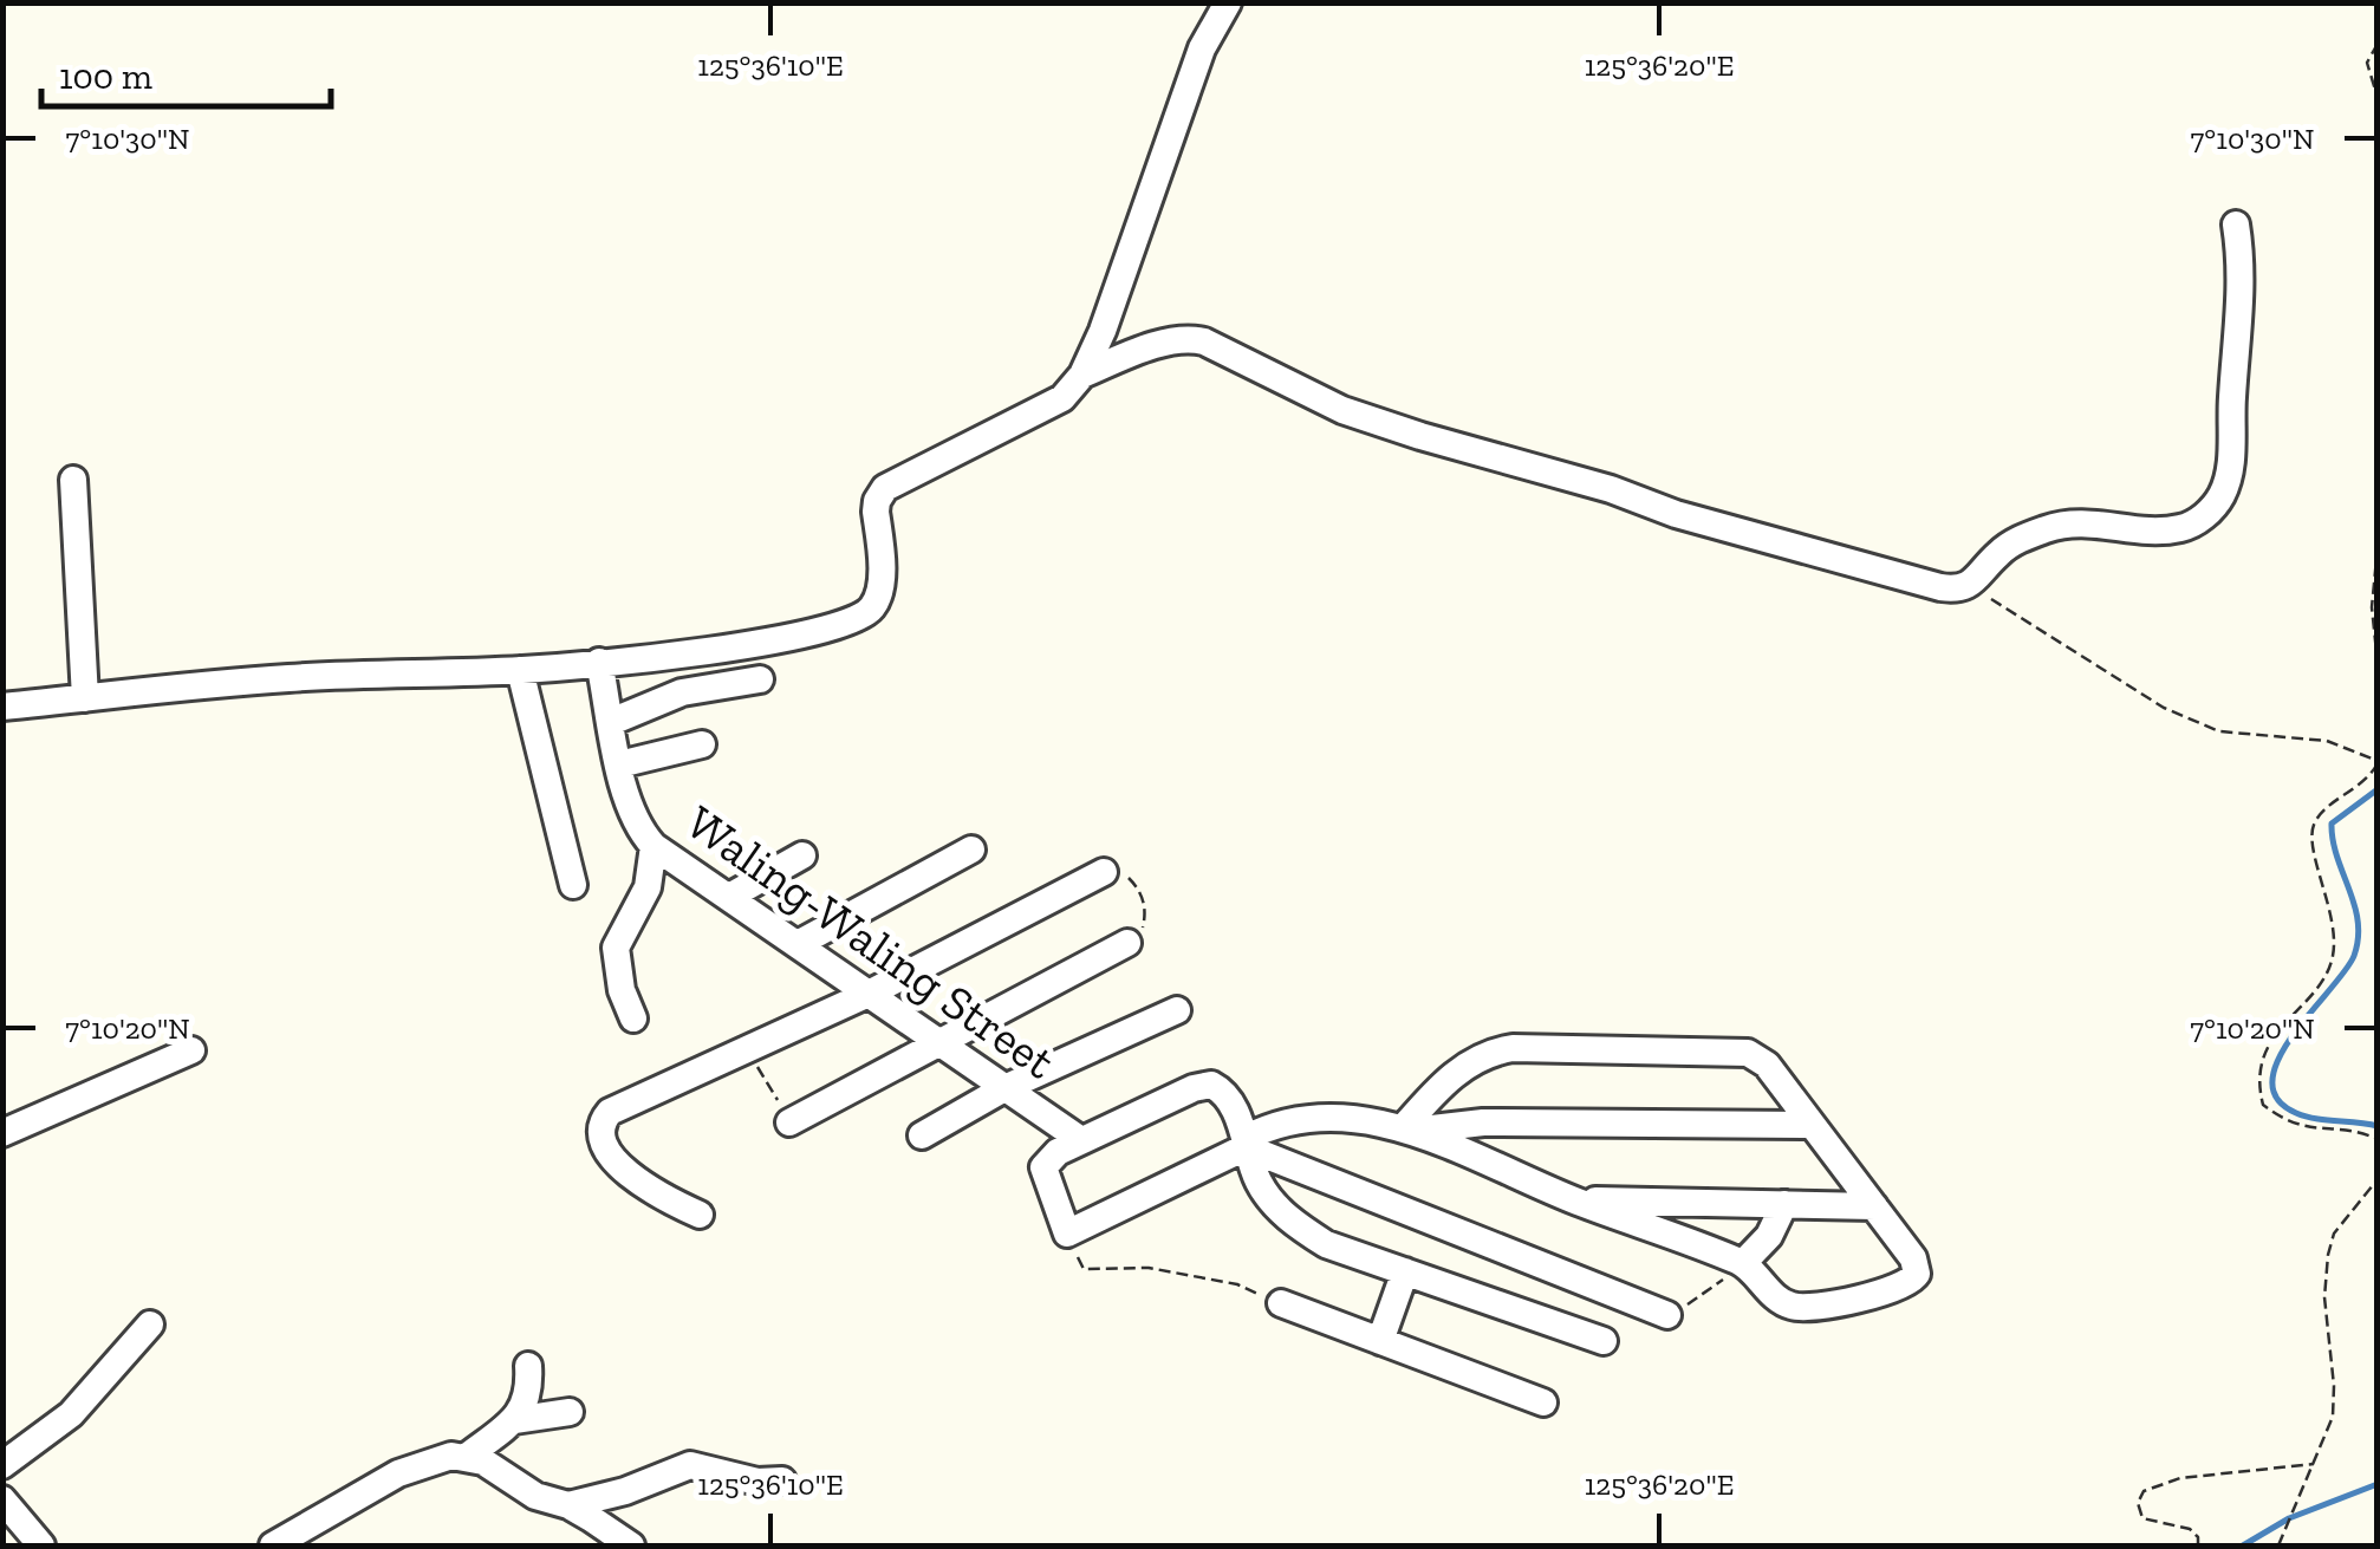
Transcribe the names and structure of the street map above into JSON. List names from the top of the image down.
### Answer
{
  "streets": {
    "street": ["Waling-Waling Street"]
  },
  "scale_bar": "100 m",
  "coordinates": [
    "125°36'10\"E",
    "125°36'20\"E",
    "7°10'30\"N",
    "7°10'20\"N"
  ]
}
